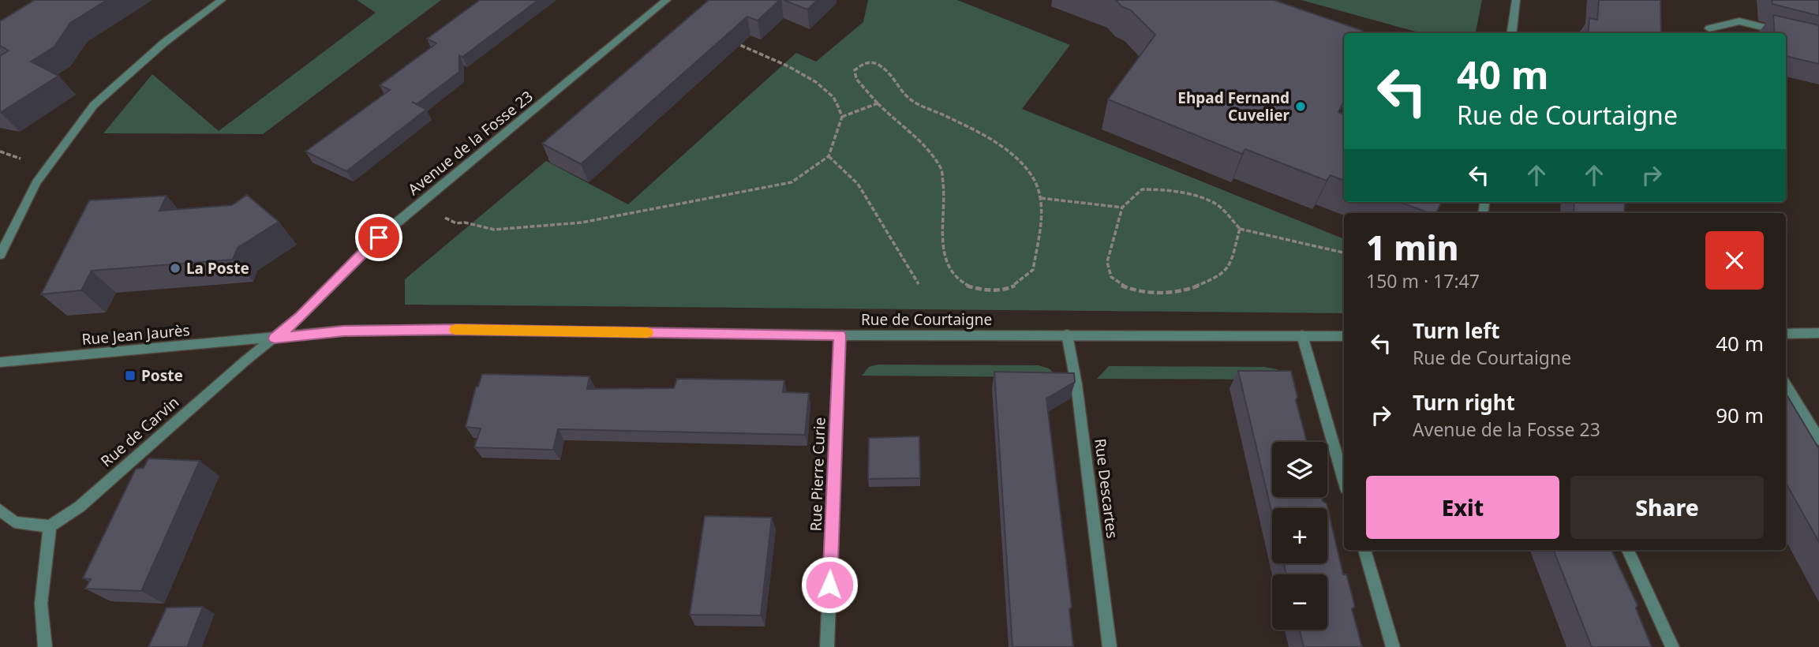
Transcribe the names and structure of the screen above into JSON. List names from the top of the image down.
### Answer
{
  "streets": {
    "street": [
      "Avenue de la Fosse 23",
      "Rue de Courtaigne",
      "Rue Jean Jaurès",
      "Rue de Carvin",
      "Rue Pierre Curie",
      "Rue Descartes"
    ]
  },
  "crossings": [
    ["Avenue de la Fosse 23", "Rue de Courtaigne"],
    ["Avenue de la Fosse 23", "Rue Jean Jaurès"],
    ["Avenue de la Fosse 23", "Rue de Carvin"],
    ["Rue de Courtaigne", "Rue Jean Jaurès"],
    ["Rue de Courtaigne", "Rue de Carvin"],
    ["Rue de Courtaigne", "Rue Pierre Curie"],
    ["Rue de Courtaigne", "Rue Descartes"],
    ["Rue Jean Jaurès", "Rue de Carvin"]
  ],
  "places": {
    "other": ["Ehpad Fernand Cuvelier", "La Poste"],
    "transit": ["Poste"]
  },
  "page": {
    "turn": ["40 m", "Rue de Courtaigne"],
    "heading": ["1 min", "150 m · 17:47"],
    "list": [
      {
        "name": "Turn left",
        "note": "Rue de Courtaigne",
        "value": "40 m"
      },
      {
        "name": "Turn right",
        "note": "Avenue de la Fosse 23",
        "value": "90 m"
      }
    ],
    "map_buttons": ["+", "−"],
    "buttons": ["Exit", "Share"]
  }
}
